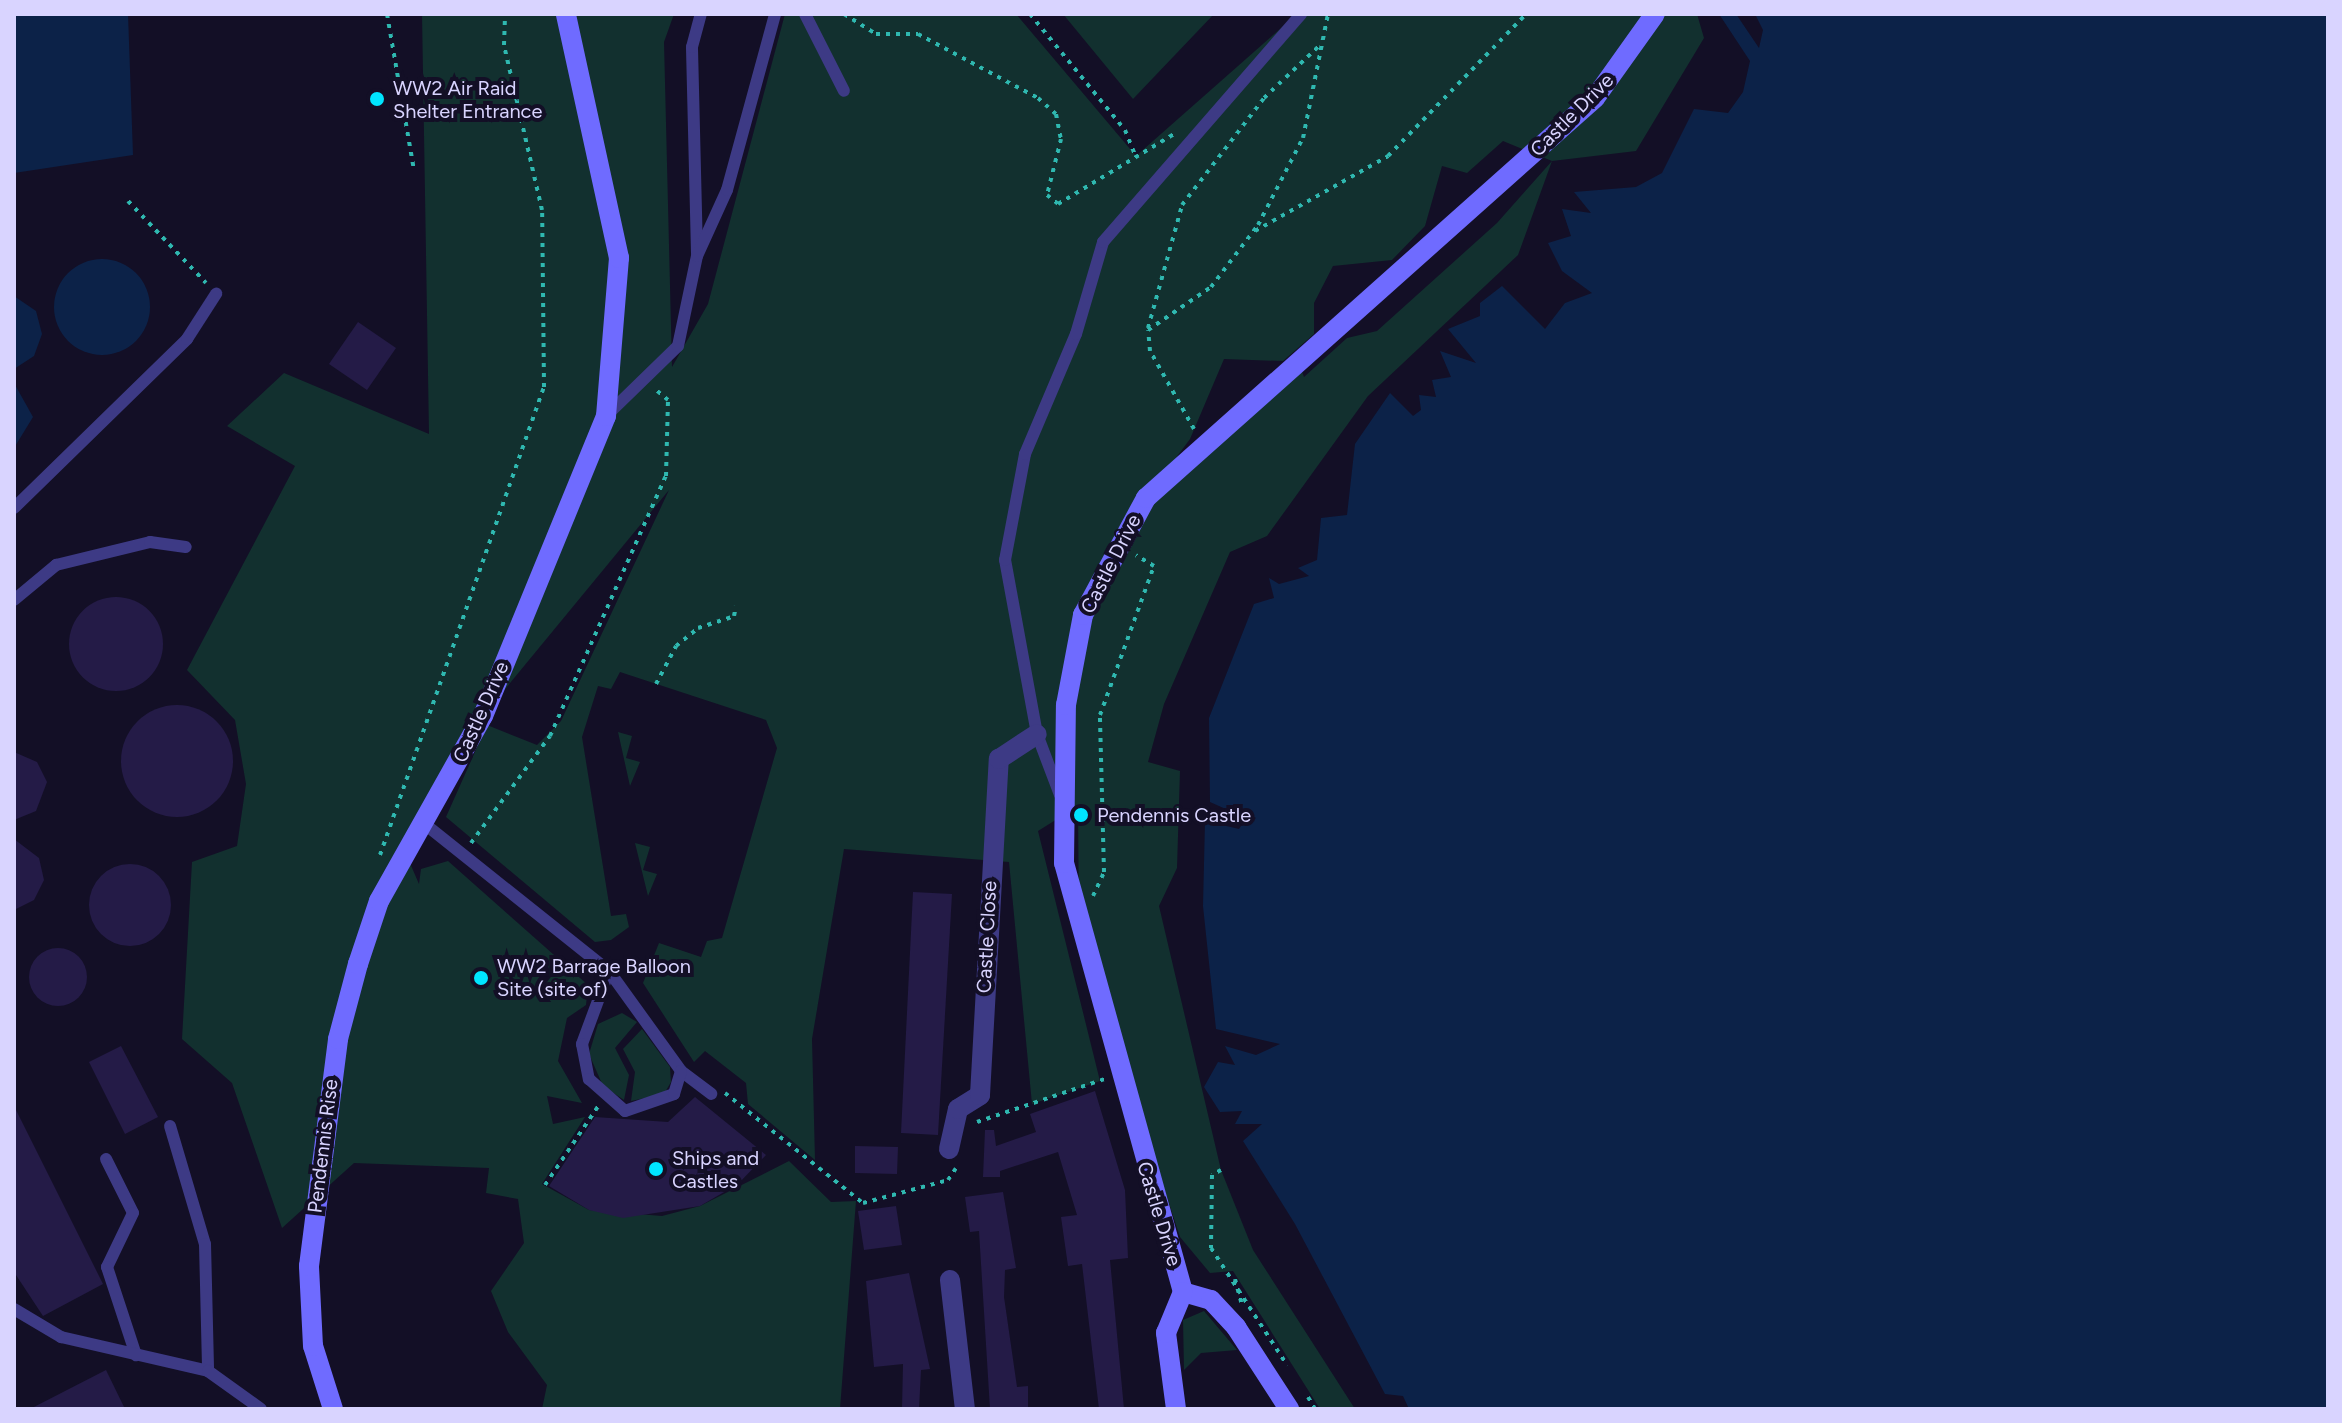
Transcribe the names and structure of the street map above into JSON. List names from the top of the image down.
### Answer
{
  "streets": {
    "street": ["Castle Drive", "Castle Close", "Pendennis Rise"]
  },
  "crossings": [
    ["Castle Drive", "Pendennis Rise"]
  ],
  "places": [
    "WW2 Air Raid Shelter Entrance",
    "Pendennis Castle",
    "WW2 Barrage Balloon Site (site of)",
    "Ships and Castles"
  ]
}
